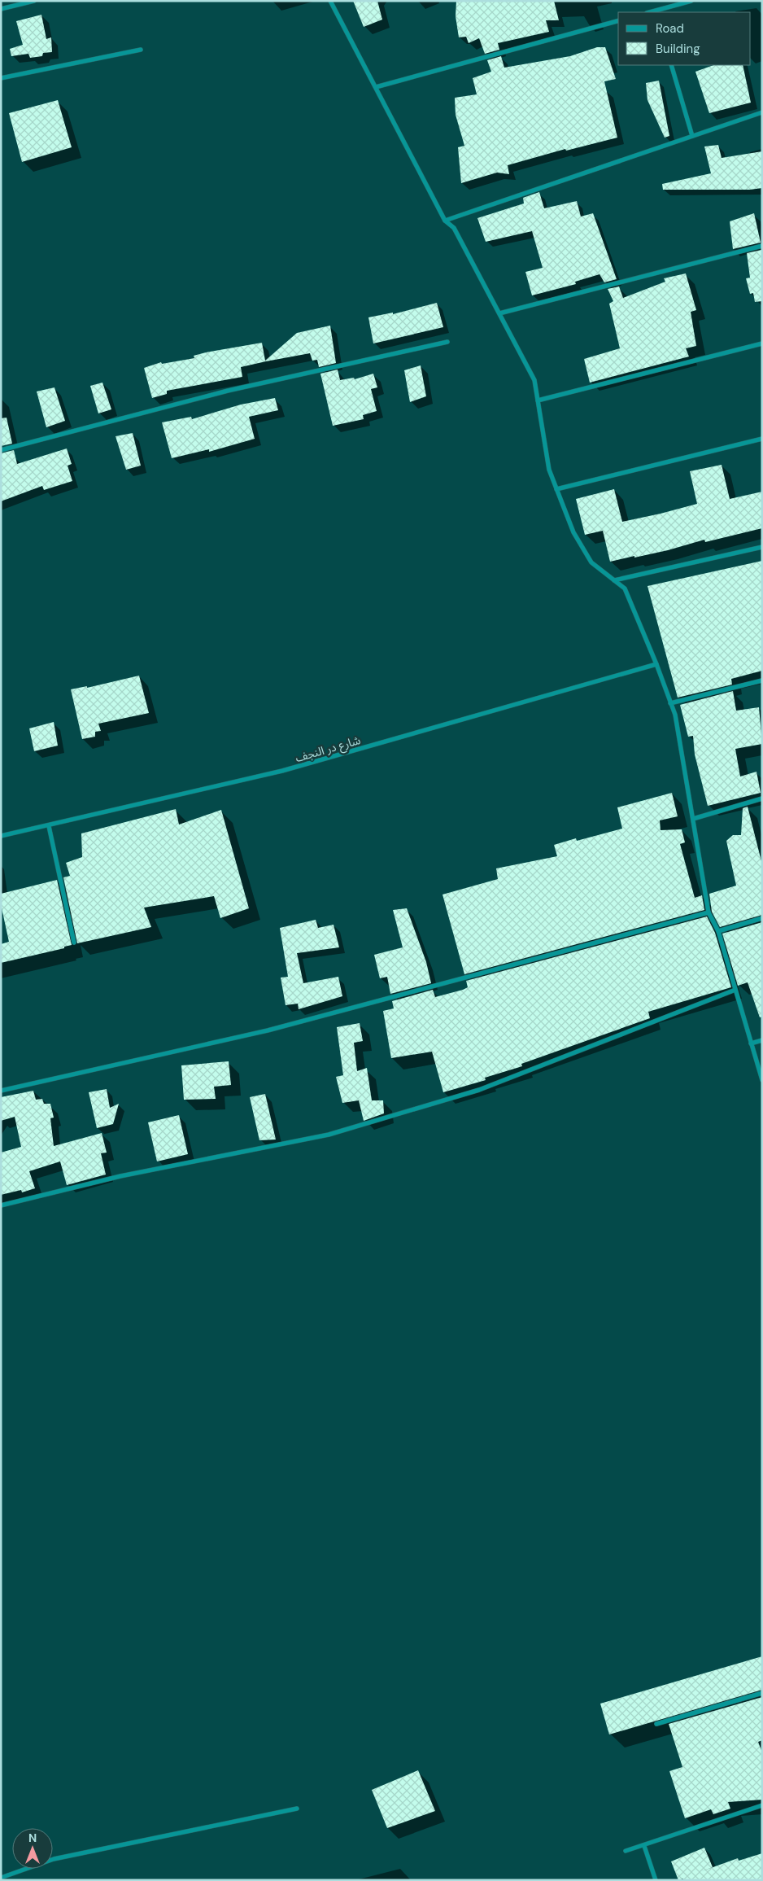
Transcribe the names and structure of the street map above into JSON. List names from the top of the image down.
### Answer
{
  "streets": {
    "street": ["شارع در النجف"]
  },
  "legend": ["Road", "Building"],
  "north": "top"
}
